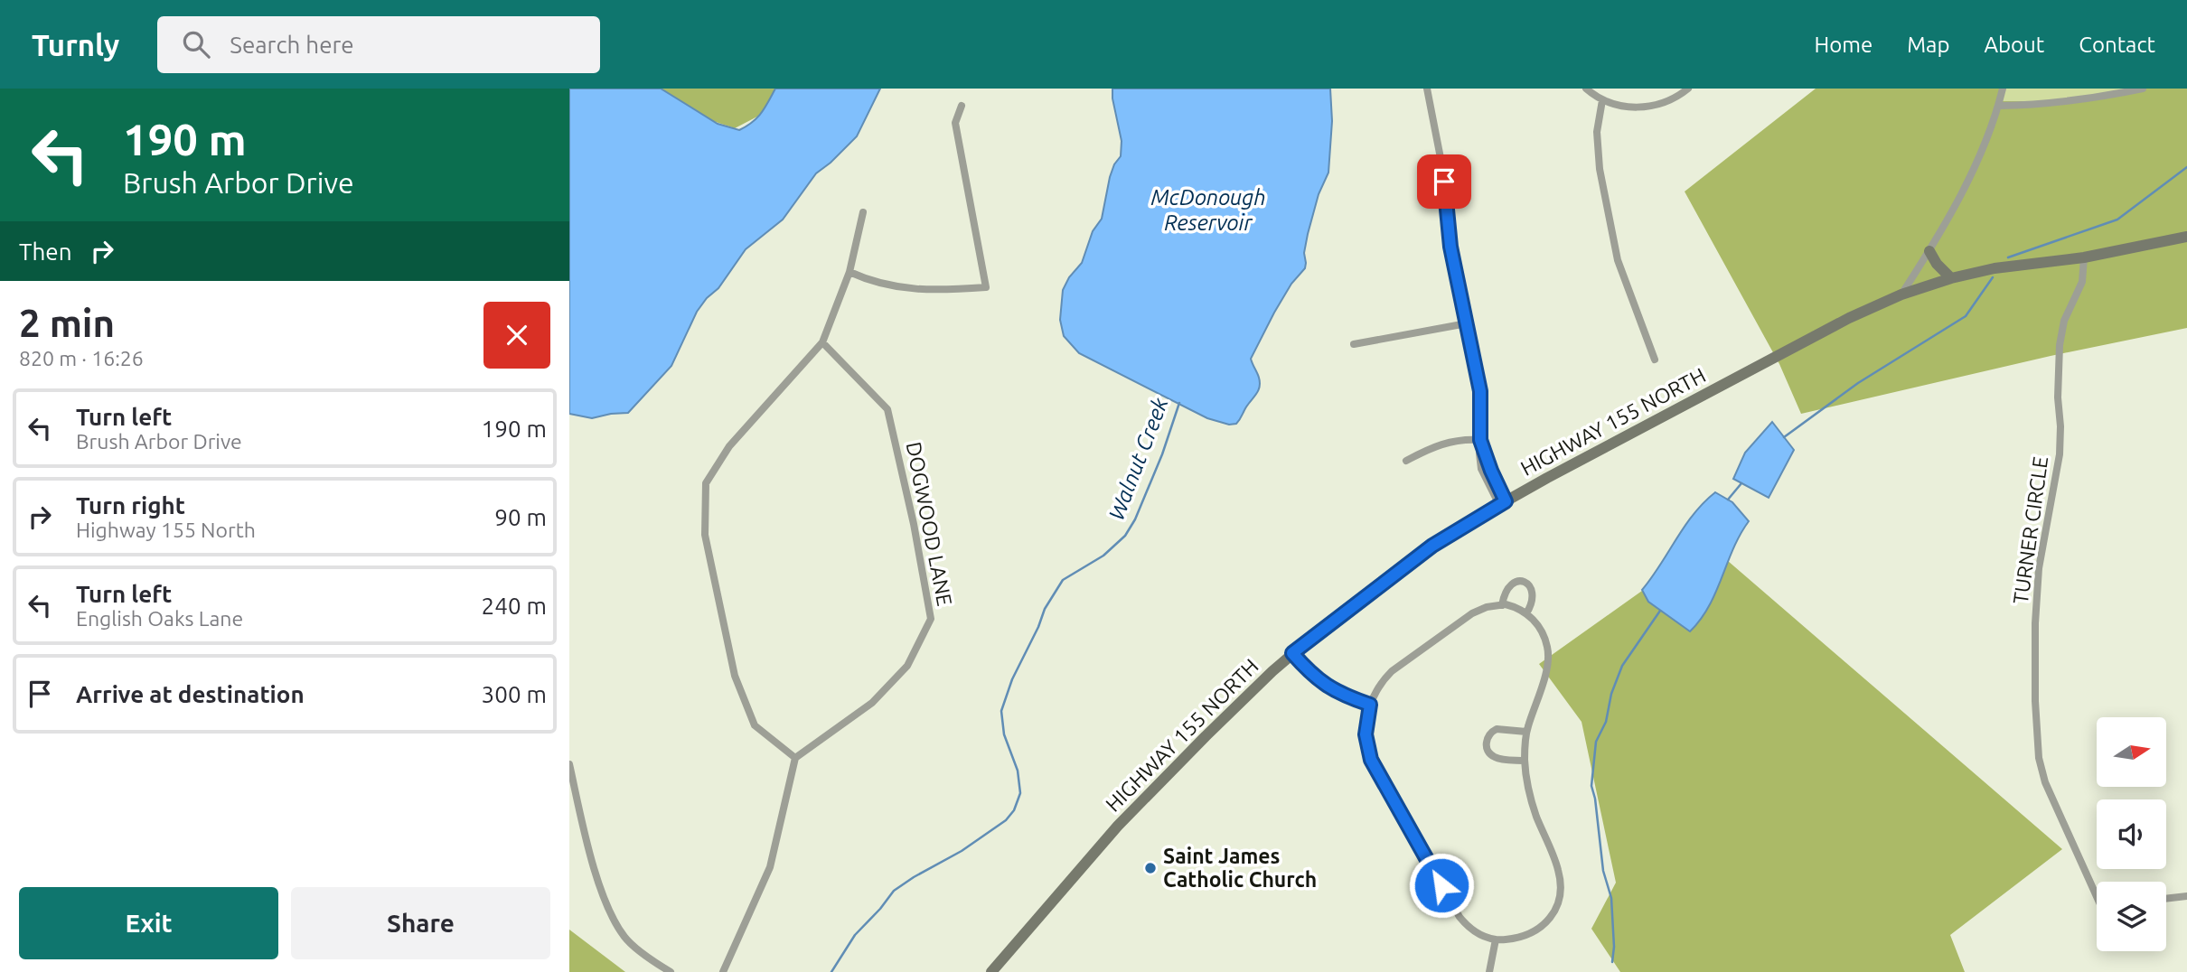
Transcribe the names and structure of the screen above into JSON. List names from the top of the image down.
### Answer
{
  "streets": {
    "main road": ["HIGHWAY 155 NORTH"],
    "street": ["DOGWOOD LANE", "TURNER CIRCLE"]
  },
  "crossings": [
    ["HIGHWAY 155 NORTH", "TURNER CIRCLE"]
  ],
  "water": ["McDonough Reservoir", "Walnut Creek"],
  "places": ["Saint James Catholic Church"],
  "north": "right",
  "page": {
    "header": "Turnly",
    "search": "Search here",
    "nav": [
      "Home",
      "Map",
      "About",
      "Contact"
    ],
    "turn": ["190 m", "Brush Arbor Drive"],
    "then": "Then",
    "heading": ["2 min", "820 m · 16:26"],
    "list": [
      {
        "name": "Turn left",
        "note": "Brush Arbor Drive",
        "value": "190 m"
      },
      {
        "name": "Turn right",
        "note": "Highway 155 North",
        "value": "90 m"
      },
      {
        "name": "Turn left",
        "note": "English Oaks Lane",
        "value": "240 m"
      },
      {
        "name": "Arrive at destination",
        "value": "300 m"
      }
    ],
    "buttons": ["Exit", "Share"]
  }
}
